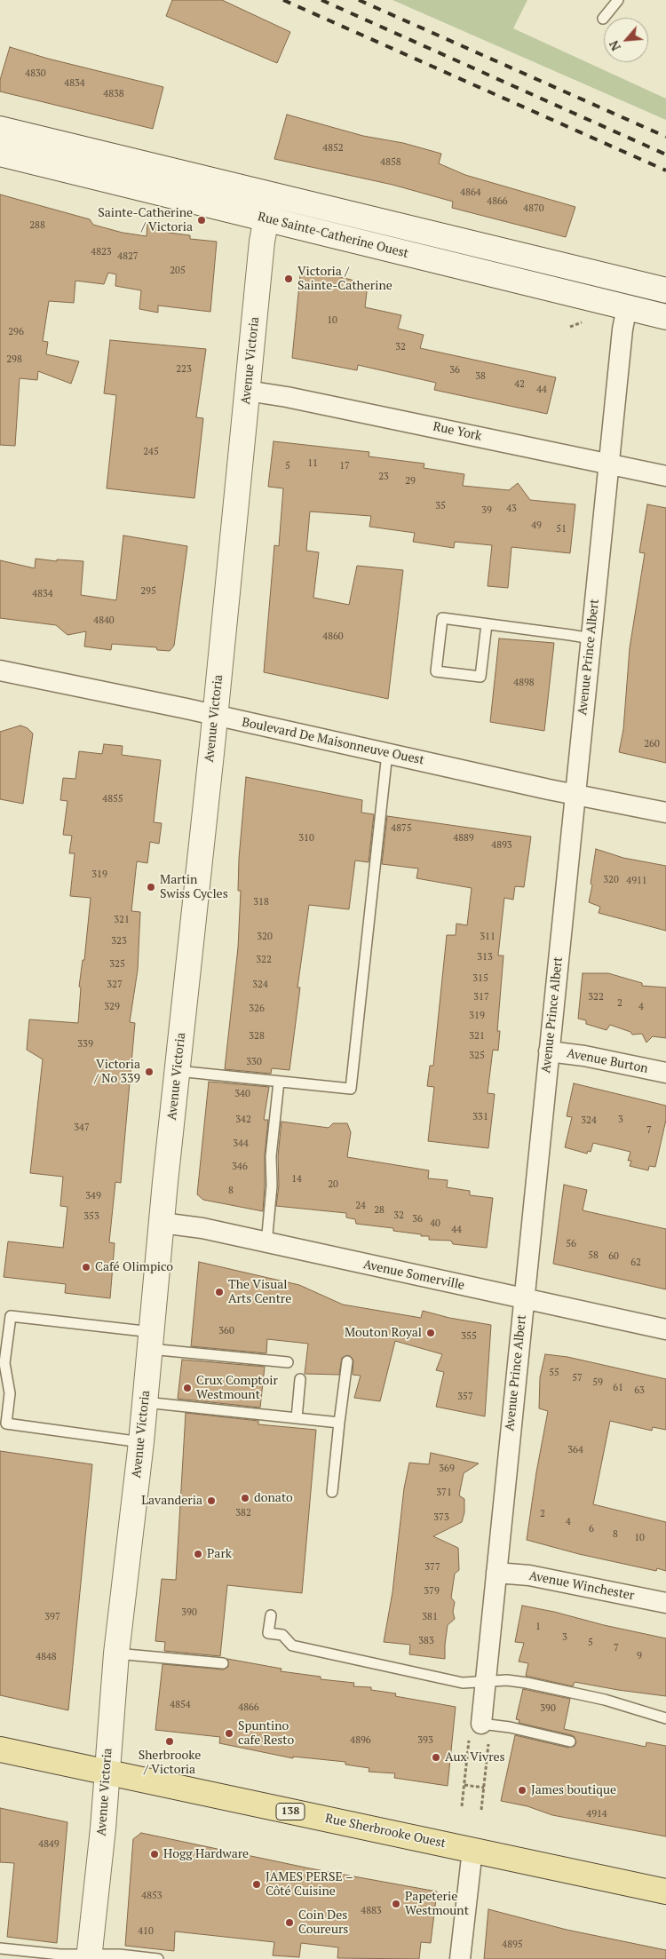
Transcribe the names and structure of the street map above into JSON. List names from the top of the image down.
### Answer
{
  "streets": {
    "main road": ["138", "Rue Sherbrooke Ouest"],
    "street": [
      "Rue Sainte-Catherine Ouest",
      "Avenue Victoria",
      "Rue York",
      "Avenue Prince Albert",
      "Boulevard De Maisonneuve Ouest",
      "Avenue Burton",
      "Avenue Somerville",
      "Avenue Winchester"
    ]
  },
  "crossings": [
    ["Rue Sainte-Catherine Ouest", "Avenue Victoria"],
    ["Rue Sainte-Catherine Ouest", "Avenue Prince Albert"],
    ["Avenue Victoria", "Rue York"],
    ["Avenue Victoria", "Boulevard De Maisonneuve Ouest"],
    ["Avenue Victoria", "Avenue Somerville"],
    ["Avenue Victoria", "Rue Sherbrooke Ouest"],
    ["Rue York", "Avenue Prince Albert"],
    ["Avenue Prince Albert", "Boulevard De Maisonneuve Ouest"],
    ["Avenue Prince Albert", "Avenue Burton"],
    ["Avenue Prince Albert", "Avenue Somerville"],
    ["Avenue Prince Albert", "Avenue Winchester"]
  ],
  "places": [
    "Sainte-Catherine / Victoria",
    "Victoria / Sainte-Catherine",
    "Martin Swiss Cycles",
    "Victoria / No 339",
    "Café Olimpico",
    "The Visual Arts Centre",
    "Mouton Royal",
    "Crux Comptoir Westmount",
    "donato",
    "Lavanderia",
    "Park",
    "Spuntino cafe Resto",
    "Sherbrooke / Victoria",
    "Aux Vivres",
    "James boutique",
    "Hogg Hardware",
    "JAMES PERSE – Côté Cuisine",
    "Papeterie Westmount",
    "Coin Des Coureurs"
  ],
  "house_numbers": [
    "4830",
    "4834",
    "4838",
    "4852",
    "4858",
    "4864",
    "4866",
    "4870",
    "288",
    "4823",
    "4827",
    "205",
    "10",
    "296",
    "32",
    "298",
    "223",
    "36",
    "38",
    "42",
    "44",
    "245",
    "11",
    "5",
    "17",
    "23",
    "29",
    "35",
    "43",
    "39",
    "49",
    "51",
    "295",
    "4834",
    "4840",
    "4860",
    "4898",
    "260",
    "4855",
    "4875",
    "310",
    "4889",
    "4893",
    "319",
    "320",
    "4911",
    "318",
    "321",
    "320",
    "311",
    "323",
    "313",
    "322",
    "325",
    "315",
    "327",
    "324",
    "317",
    "322",
    "2",
    "329",
    "4",
    "326",
    "319",
    "328",
    "321",
    "339",
    "325",
    "330",
    "340",
    "331",
    "342",
    "3",
    "324",
    "347",
    "7",
    "344",
    "346",
    "14",
    "20",
    "8",
    "349",
    "24",
    "28",
    "32",
    "353",
    "36",
    "40",
    "44",
    "56",
    "58",
    "60",
    "62",
    "360",
    "355",
    "55",
    "57",
    "59",
    "61",
    "63",
    "357",
    "364",
    "369",
    "371",
    "382",
    "2",
    "373",
    "4",
    "6",
    "8",
    "10",
    "377",
    "379",
    "390",
    "397",
    "381",
    "1",
    "3",
    "383",
    "5",
    "7",
    "9",
    "4848",
    "4854",
    "4866",
    "390",
    "4896",
    "393",
    "4914",
    "4849",
    "4853",
    "4883",
    "410",
    "4895"
  ],
  "north": "bottom left"
}
